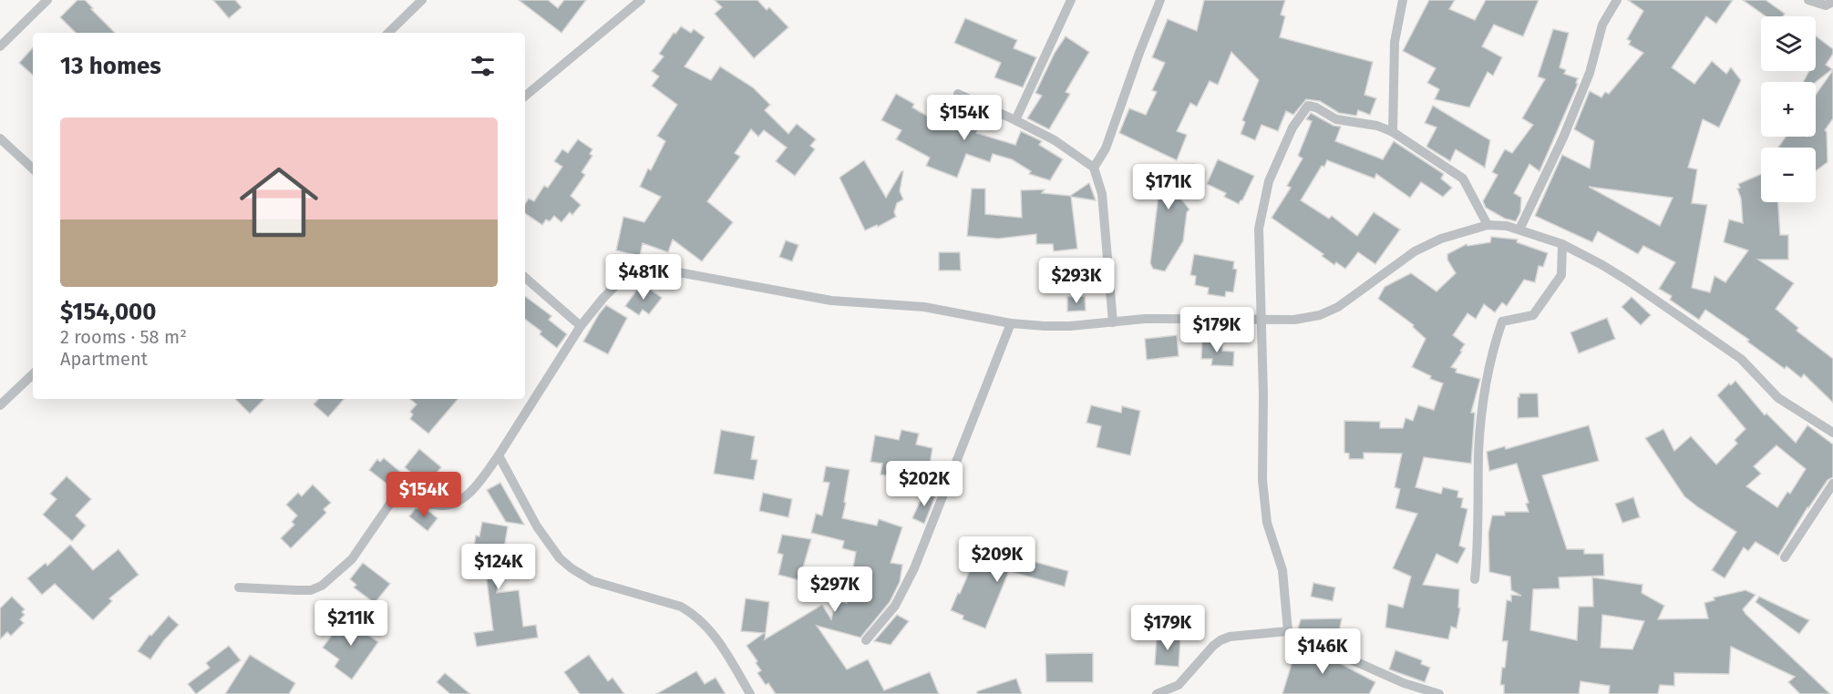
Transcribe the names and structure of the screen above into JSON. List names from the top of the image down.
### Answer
{
  "page": {
    "map_buttons": ["+", "−"],
    "heading": "13 homes",
    "price": [
      "$154K",
      "$171K",
      "$481K",
      "$293K",
      "$179K",
      "$202K",
      "$154K",
      "$209K",
      "$124K",
      "$297K",
      "$211K",
      "$179K",
      "$146K"
    ],
    "list": [
      {
        "name": "$154,000",
        "note": "2 rooms · 58 m² · Apartment"
      }
    ]
  }
}
